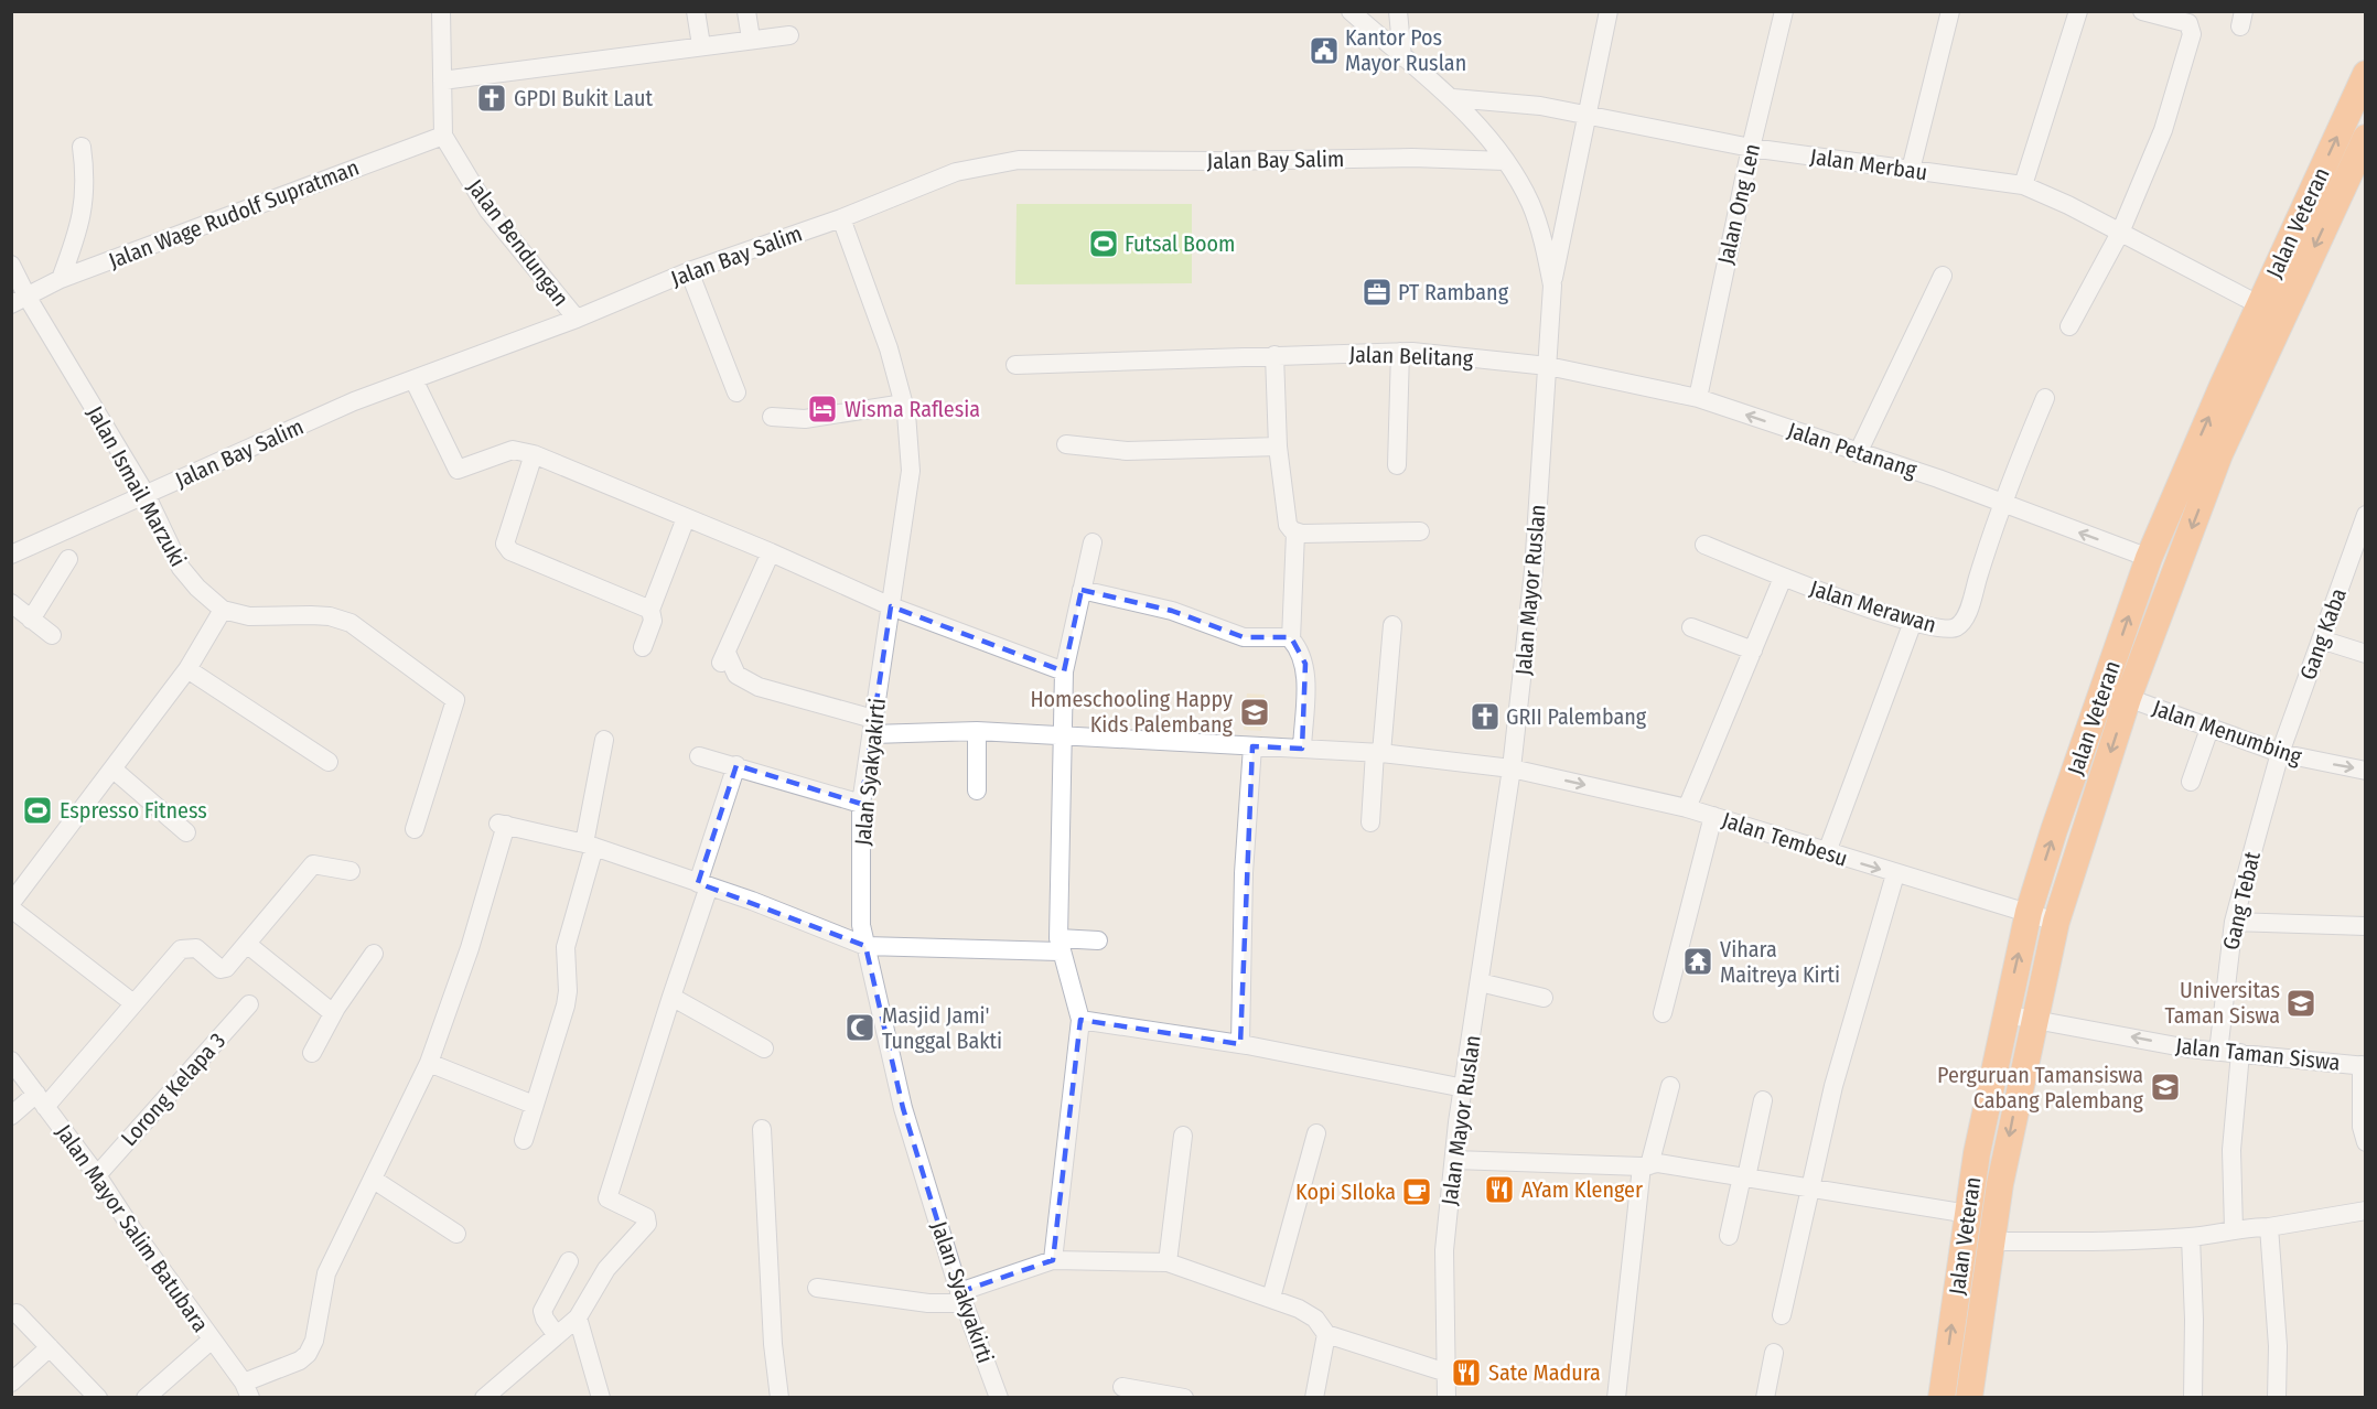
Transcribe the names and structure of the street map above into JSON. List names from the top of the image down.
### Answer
{
  "streets": {
    "highway": ["Jalan Veteran"],
    "street": [
      "Jalan Bay Salim",
      "Jalan Merbau",
      "Jalan Ong Len",
      "Jalan Wage Rudolf Supratman",
      "Jalan Bendungan",
      "Jalan Belitang",
      "Jalan Petanang",
      "Jalan Ismail Marzuki",
      "Jalan Mayor Ruslan",
      "Jalan Merawan",
      "Gang Kaba",
      "Jalan Menumbing",
      "Jalan Syakyakirti",
      "Jalan Tembesu",
      "Gang Tebat",
      "Jalan Taman Siswa",
      "Lorong Kelapa 3",
      "Jalan Mayor Salim Batubara"
    ]
  },
  "crossings": [
    ["Jalan Bay Salim", "Jalan Bendungan"],
    ["Jalan Bay Salim", "Jalan Ismail Marzuki"],
    ["Jalan Bay Salim", "Jalan Mayor Ruslan"],
    ["Jalan Bay Salim", "Jalan Syakyakirti"],
    ["Jalan Merbau", "Jalan Ong Len"],
    ["Jalan Merbau", "Jalan Veteran"],
    ["Jalan Merbau", "Jalan Mayor Ruslan"],
    ["Jalan Ong Len", "Jalan Petanang"],
    ["Jalan Wage Rudolf Supratman", "Jalan Bendungan"],
    ["Jalan Wage Rudolf Supratman", "Jalan Ismail Marzuki"],
    ["Jalan Veteran", "Jalan Petanang"],
    ["Jalan Veteran", "Jalan Menumbing"],
    ["Jalan Veteran", "Jalan Tembesu"],
    ["Jalan Veteran", "Jalan Taman Siswa"],
    ["Jalan Belitang", "Jalan Petanang"],
    ["Jalan Belitang", "Jalan Mayor Ruslan"],
    ["Jalan Petanang", "Jalan Mayor Ruslan"],
    ["Jalan Petanang", "Jalan Merawan"],
    ["Jalan Mayor Ruslan", "Jalan Tembesu"],
    ["Gang Kaba", "Jalan Menumbing"],
    ["Gang Kaba", "Gang Tebat"],
    ["Jalan Menumbing", "Gang Tebat"],
    ["Jalan Syakyakirti", "Jalan Tembesu"],
    ["Gang Tebat", "Jalan Taman Siswa"],
    ["Lorong Kelapa 3", "Jalan Mayor Salim Batubara"]
  ],
  "one_way": ["Jalan Petanang", "Jalan Taman Siswa"],
  "places": {
    "public building": ["Kantor Pos Mayor Ruslan"],
    "church": ["GPDI Bukit Laut", "GRII Palembang"],
    "sports": ["Futsal Boom", "Espresso Fitness"],
    "office": ["PT Rambang"],
    "hotel": ["Wisma Raflesia"],
    "school or university": ["Homeschooling Happy Kids Palembang", "Universitas Taman Siswa", "Perguruan Tamansiswa Cabang Palembang"],
    "temple": ["Vihara Maitreya Kirti"],
    "mosque": ["Masjid Jami' Tunggal Bakti"],
    "restaurant": ["AYam Klenger", "Sate Madura"],
    "cafe": ["Kopi SIloka"]
  }
}
